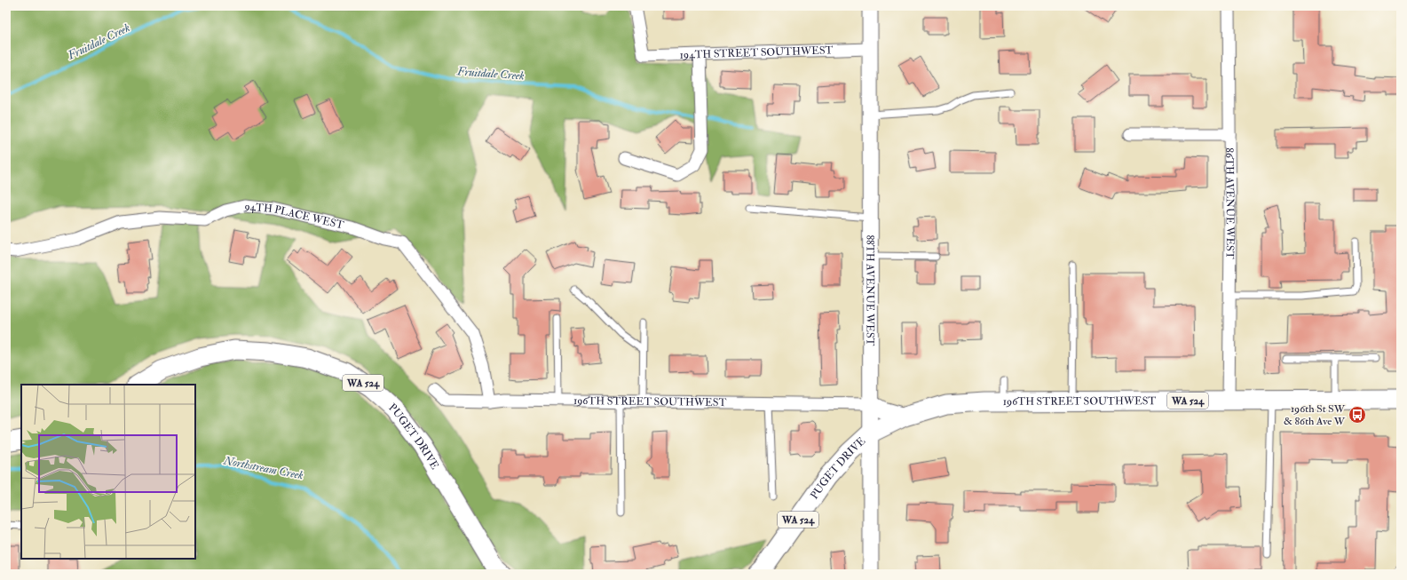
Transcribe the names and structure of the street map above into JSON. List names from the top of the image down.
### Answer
{
  "streets": {
    "main road": ["WA 524", "196TH STREET SOUTHWEST", "PUGET DRIVE"],
    "street": [
      "194TH STREET SOUTHWEST",
      "86TH AVENUE WEST",
      "94TH PLACE WEST",
      "88TH AVENUE WEST"
    ]
  },
  "crossings": [
    ["194TH STREET SOUTHWEST", "88TH AVENUE WEST"],
    ["86TH AVENUE WEST", "196TH STREET SOUTHWEST"],
    ["94TH PLACE WEST", "196TH STREET SOUTHWEST"],
    ["88TH AVENUE WEST", "196TH STREET SOUTHWEST"],
    ["88TH AVENUE WEST", "PUGET DRIVE"],
    ["196TH STREET SOUTHWEST", "PUGET DRIVE"]
  ],
  "water": ["Fruitdale Creek", "Northstream Creek"],
  "places": {
    "bus stop": ["196th St SW & 86th Ave W"]
  }
}
